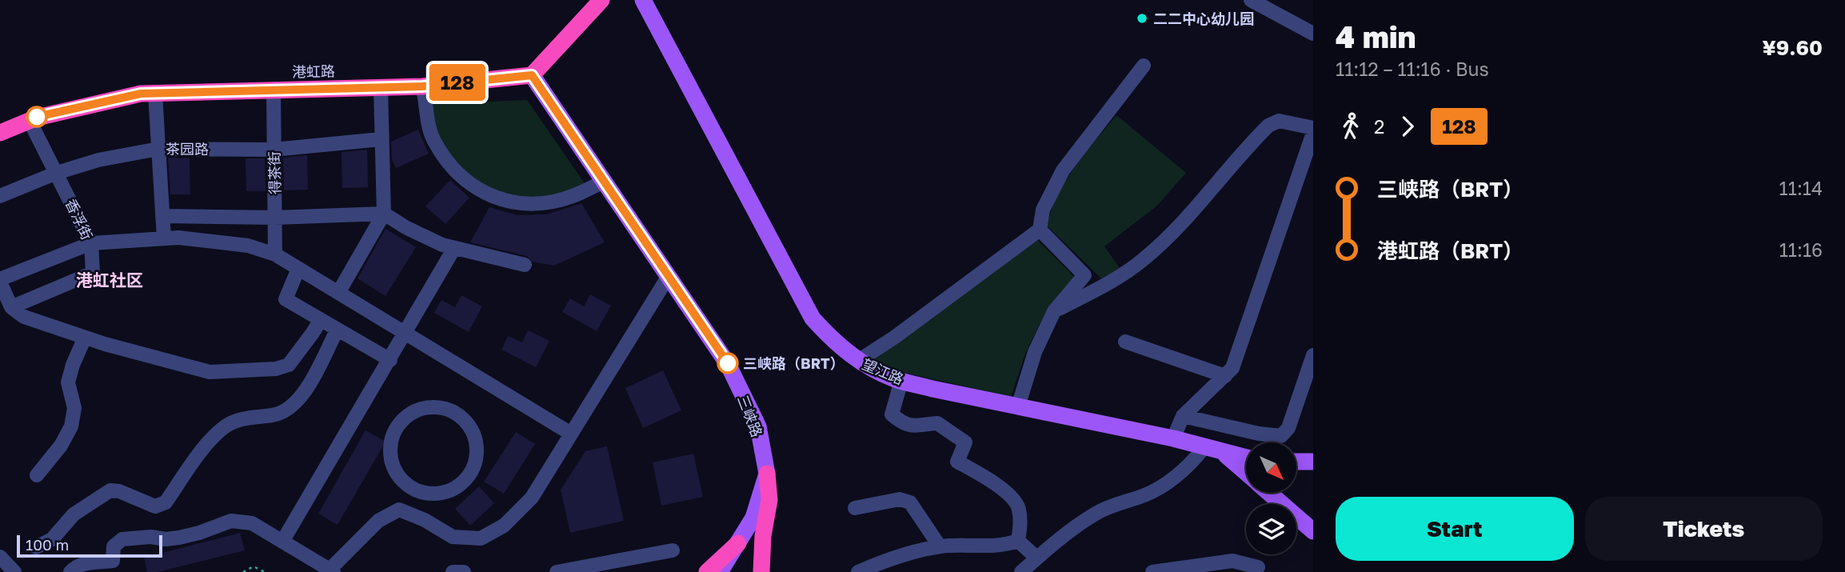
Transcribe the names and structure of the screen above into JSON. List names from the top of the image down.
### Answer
{
  "streets": {
    "highway": ["港虹路"],
    "main road": ["望江路", "三峡路"],
    "street": ["茶园路", "得茶街", "香浮街"]
  },
  "crossings": [
    ["港虹路", "得茶街"],
    ["港虹路", "香浮街"],
    ["港虹路", "三峡路"],
    ["茶园路", "得茶街"],
    ["茶园路", "香浮街"]
  ],
  "districts": ["港虹社区"],
  "places": ["二二中心幼儿园", "三峡路（BRT）"],
  "lines": ["bus line 128"],
  "scale_bar": "100 m",
  "north": "bottom right",
  "page": {
    "on_map": "128",
    "heading": ["4 min", "11:12 – 11:16 · Bus", "¥9.60"],
    "legs": ["2", "128"],
    "list": [
      {
        "name": "三峡路（BRT）",
        "value": "11:14"
      },
      {
        "name": "港虹路（BRT）",
        "value": "11:16"
      }
    ],
    "buttons": ["Start", "Tickets"],
    "scale": "100 m"
  }
}
